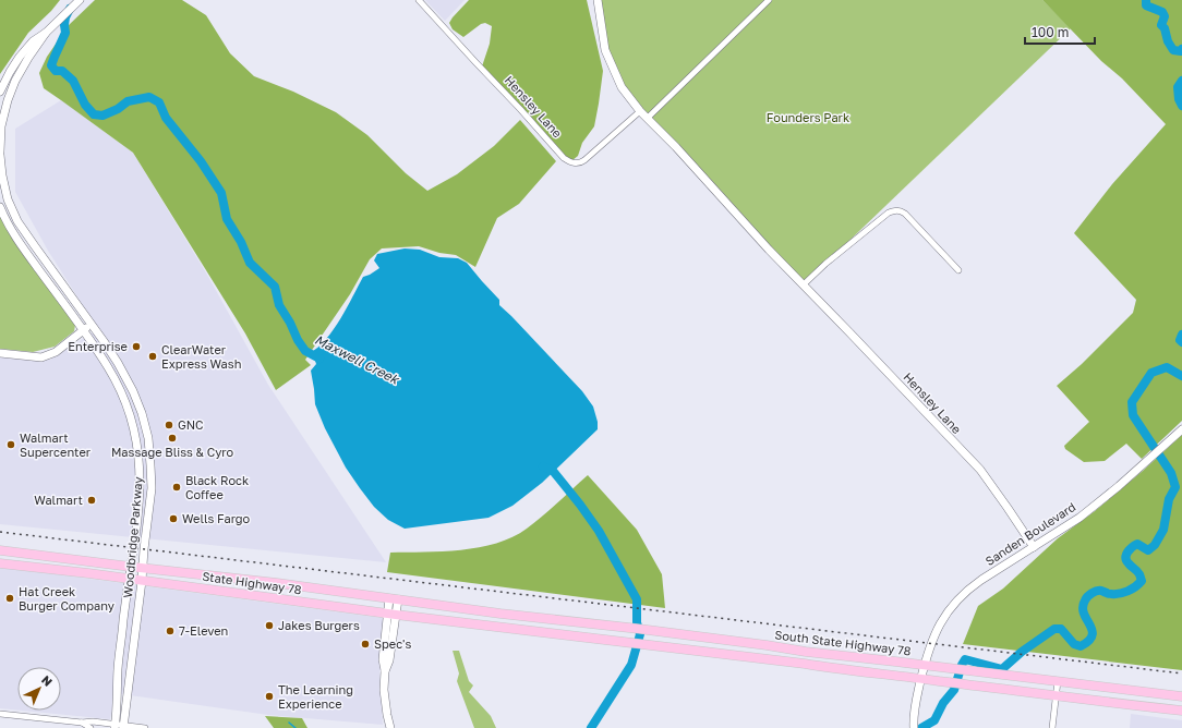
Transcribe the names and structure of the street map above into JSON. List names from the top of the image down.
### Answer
{
  "streets": {
    "main road": [
      "Hensley Lane",
      "Sanden Boulevard",
      "Woodbridge Parkway",
      "State Highway 78",
      "South State Highway 78"
    ]
  },
  "crossings": [
    ["Hensley Lane", "Sanden Boulevard"],
    ["Sanden Boulevard", "State Highway 78"],
    ["Sanden Boulevard", "South State Highway 78"],
    ["Woodbridge Parkway", "State Highway 78"],
    ["State Highway 78", "South State Highway 78"]
  ],
  "water": ["Maxwell Creek"],
  "parks": ["Founders Park"],
  "places": [
    "Enterprise",
    "ClearWater Express Wash",
    "GNC",
    "Massage Bliss & Cyro",
    "Walmart Supercenter",
    "Black Rock Coffee",
    "Walmart",
    "Wells Fargo",
    "Hat Creek Burger Company",
    "Jakes Burgers",
    "7-Eleven",
    "Spec's",
    "The Learning Experience"
  ],
  "scale_bar": "100 m",
  "north": "top right"
}
